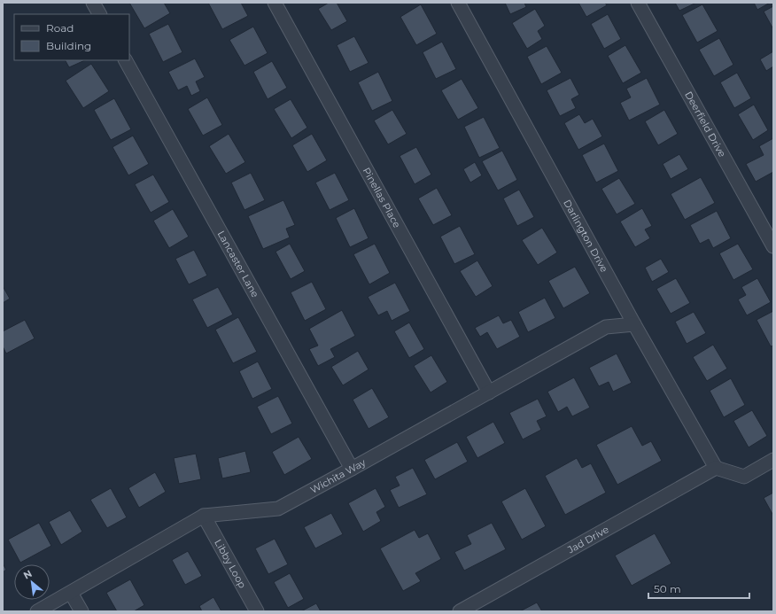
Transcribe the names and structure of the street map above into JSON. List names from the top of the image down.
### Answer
{
  "streets": {
    "street": [
      "Deerfield Drive",
      "Pinellas Place",
      "Darlington Drive",
      "Lancaster Lane",
      "Wichita Way",
      "Jad Drive",
      "Libby Loop"
    ]
  },
  "crossings": [
    ["Pinellas Place", "Wichita Way"],
    ["Darlington Drive", "Wichita Way"],
    ["Darlington Drive", "Jad Drive"],
    ["Lancaster Lane", "Wichita Way"],
    ["Wichita Way", "Libby Loop"]
  ],
  "legend": ["Road", "Building"],
  "scale_bar": "50 m",
  "north": "top left"
}
